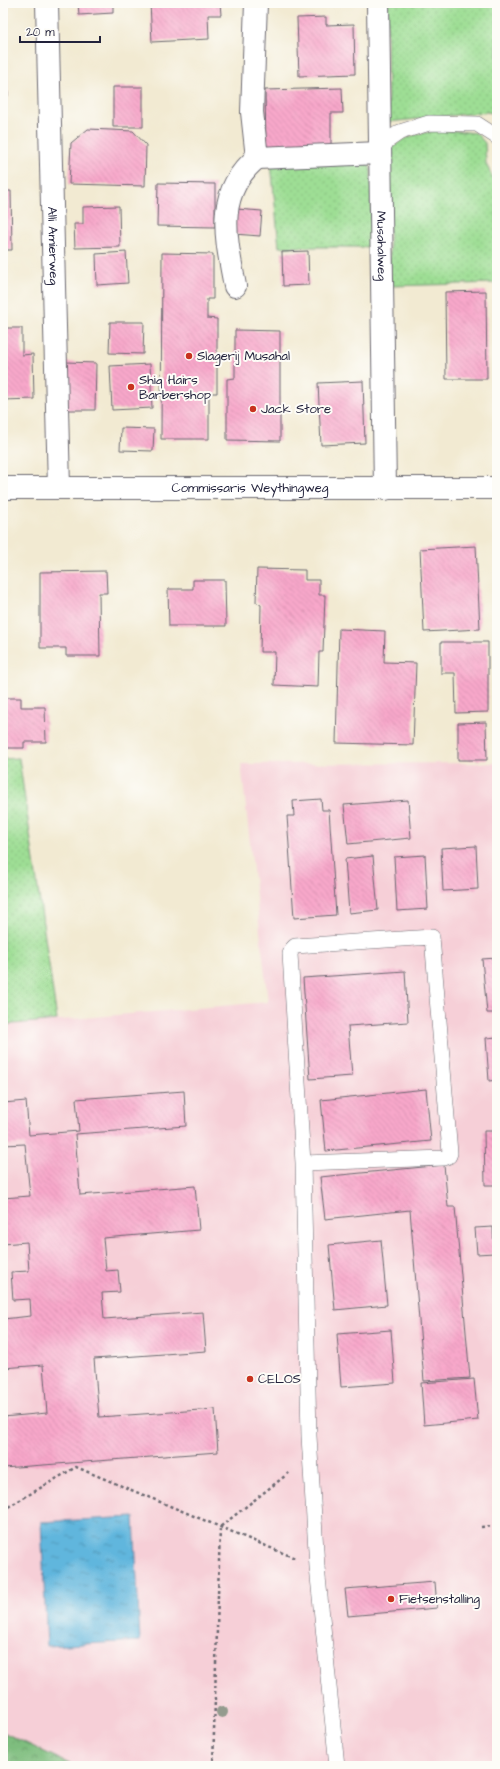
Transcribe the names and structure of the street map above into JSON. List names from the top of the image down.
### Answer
{
  "streets": {
    "street": ["Alli Amierweg", "Musahalweg", "Commissaris Weythingweg"]
  },
  "crossings": [
    ["Alli Amierweg", "Commissaris Weythingweg"],
    ["Musahalweg", "Commissaris Weythingweg"]
  ],
  "places": [
    "Slagerij Musahal",
    "Shiq Hairs Barbershop",
    "Jack Store",
    "CELOS",
    "Fietsenstalling"
  ],
  "scale_bar": "20 m"
}
